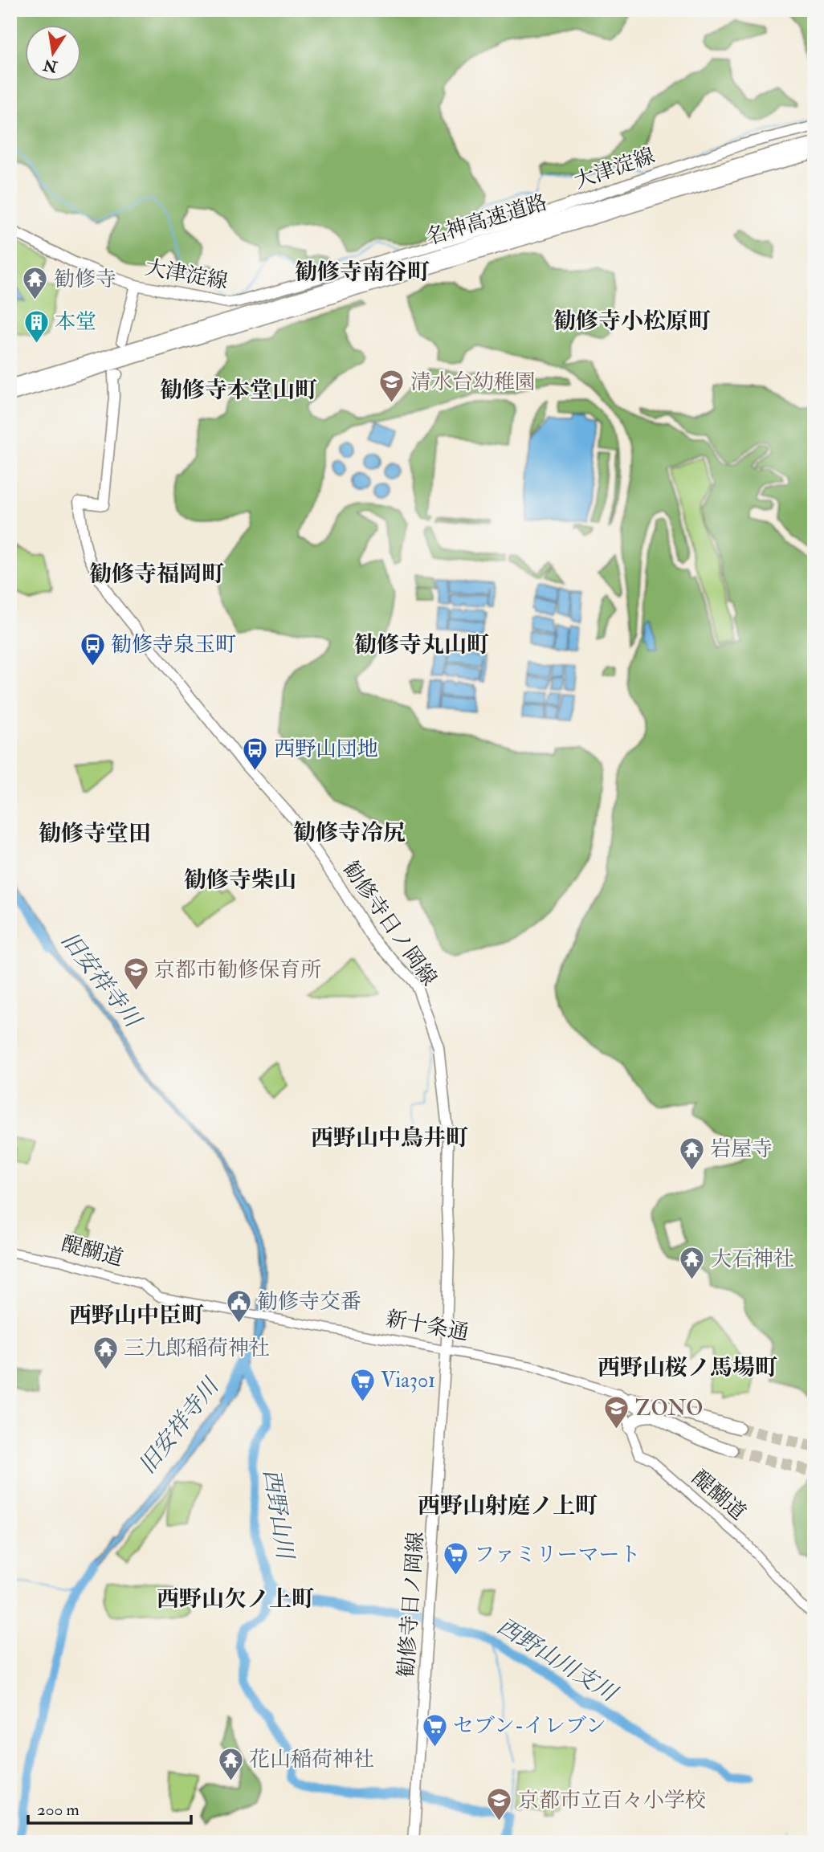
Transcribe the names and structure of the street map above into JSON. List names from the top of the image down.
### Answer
{
  "streets": {
    "highway": ["名神高速道路"],
    "main road": [
      "大津淀線",
      "勧修寺日ノ岡線",
      "醍醐道",
      "新十条通"
    ]
  },
  "crossings": [
    ["勧修寺日ノ岡線", "新十条通"],
    ["醍醐道", "新十条通"]
  ],
  "districts": [
    "勧修寺南谷町",
    "勧修寺小松原町",
    "勧修寺本堂山町",
    "勧修寺福岡町",
    "勧修寺丸山町",
    "勧修寺冷尻",
    "勧修寺堂田",
    "勧修寺柴山",
    "西野山中鳥井町",
    "西野山中臣町",
    "西野山桜ノ馬場町",
    "西野山射庭ノ上町",
    "西野山欠ノ上町"
  ],
  "water": ["旧安祥寺川", "西野山川", "西野山川支川"],
  "places": {
    "temple": [
      "勧修寺",
      "岩屋寺",
      "大石神社",
      "三九郎稲荷神社",
      "花山稲荷神社"
    ],
    "building": ["本堂"],
    "school or university": [
      "清水台幼稚園",
      "京都市勧修保育所",
      "ZONO",
      "京都市立百々小学校"
    ],
    "bus stop": ["勧修寺泉玉町", "西野山団地"],
    "public building": ["勧修寺交番"],
    "supermarket": ["Via301", "ファミリーマート", "セブン-イレブン"]
  },
  "scale_bar": "200 m",
  "north": "bottom"
}
